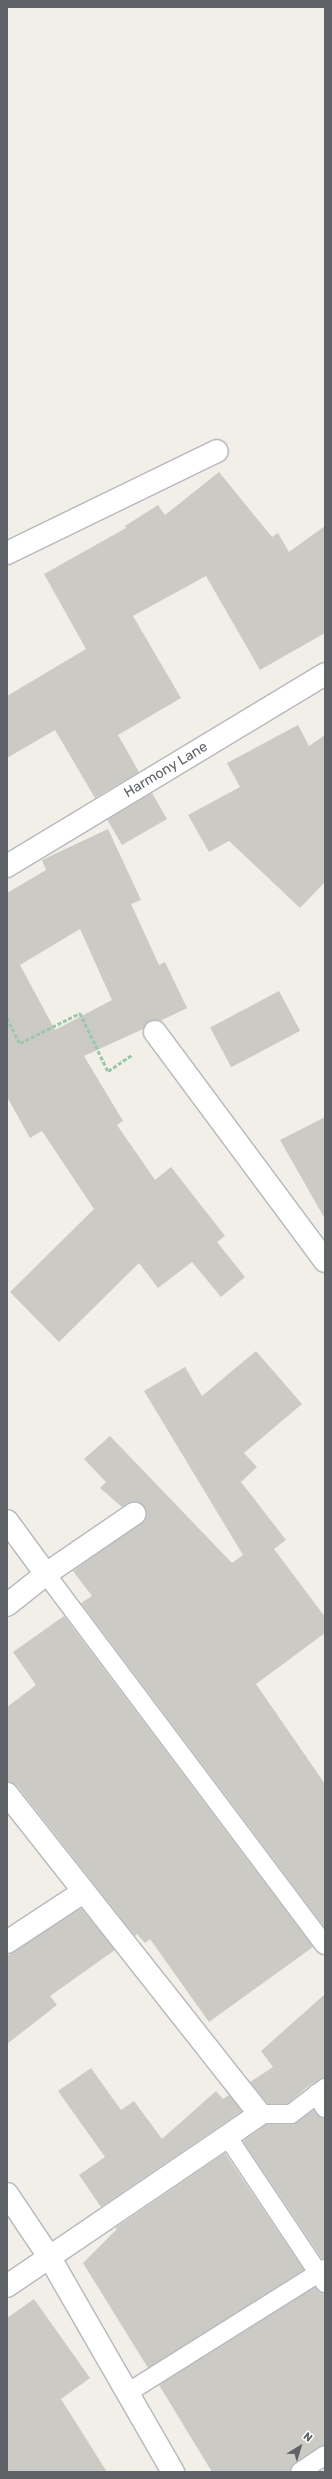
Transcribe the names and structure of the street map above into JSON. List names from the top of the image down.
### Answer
{
  "streets": {
    "street": ["Harmony Lane"]
  },
  "north": "top right"
}
